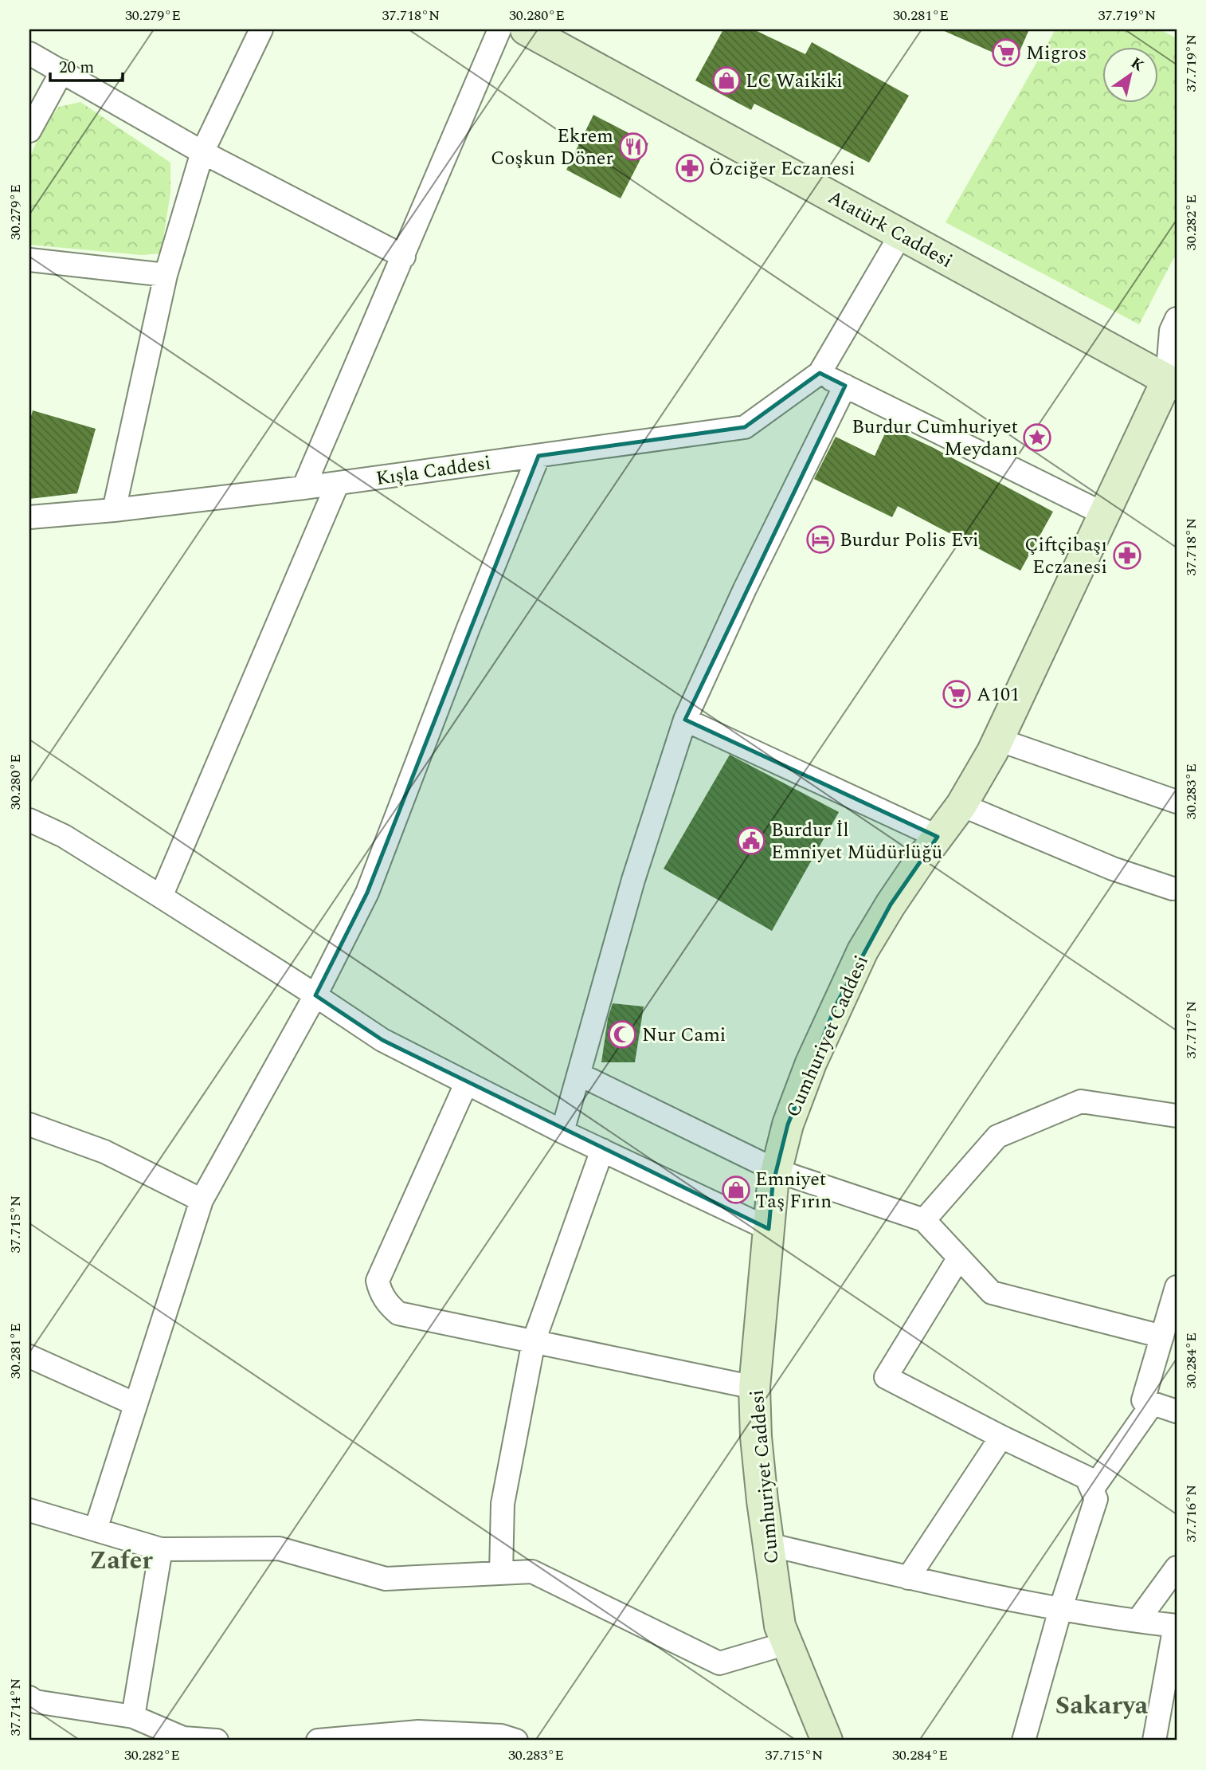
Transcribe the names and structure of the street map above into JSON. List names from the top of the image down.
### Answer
{
  "streets": {
    "main road": ["Atatürk Caddesi", "Cumhuriyet Caddesi"],
    "street": ["Kışla Caddesi"]
  },
  "crossings": [
    ["Atatürk Caddesi", "Cumhuriyet Caddesi"]
  ],
  "districts": ["Zafer", "Sakarya"],
  "places": {
    "supermarket": ["Migros", "A101"],
    "shop": ["LC Waikiki", "Emniyet Taş Fırın"],
    "restaurant": ["Ekrem Coşkun Döner"],
    "pharmacy": ["Özciğer Eczanesi", "Çiftçibaşı Eczanesi"],
    "place": ["Burdur Cumhuriyet Meydanı"],
    "hotel": ["Burdur Polis Evi"],
    "public building": ["Burdur İl Emniyet Müdürlüğü"],
    "mosque": ["Nur Cami"]
  },
  "scale_bar": "20 m",
  "north": "top right",
  "coordinates": [
    "30.279°E",
    "37.718°N",
    "30.280°E",
    "30.281°E",
    "37.719°N",
    "30.282°E",
    "30.283°E",
    "37.717°N",
    "37.715°N",
    "30.284°E",
    "37.716°N",
    "37.714°N"
  ]
}
